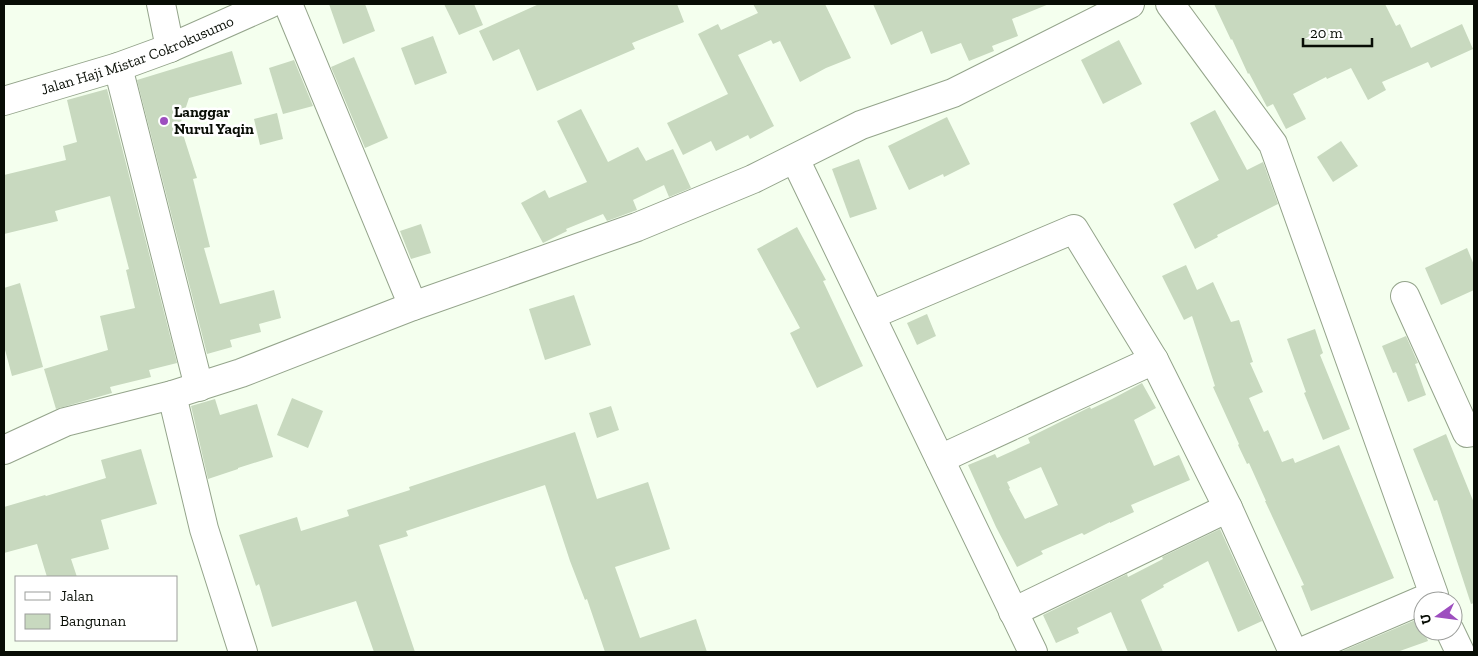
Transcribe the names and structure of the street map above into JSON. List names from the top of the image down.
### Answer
{
  "streets": {
    "street": ["Jalan Haji Mistar Cokrokusumo"]
  },
  "places": ["Langgar Nurul Yaqin"],
  "legend": ["Jalan", "Bangunan"],
  "scale_bar": "20 m",
  "north": "left"
}
